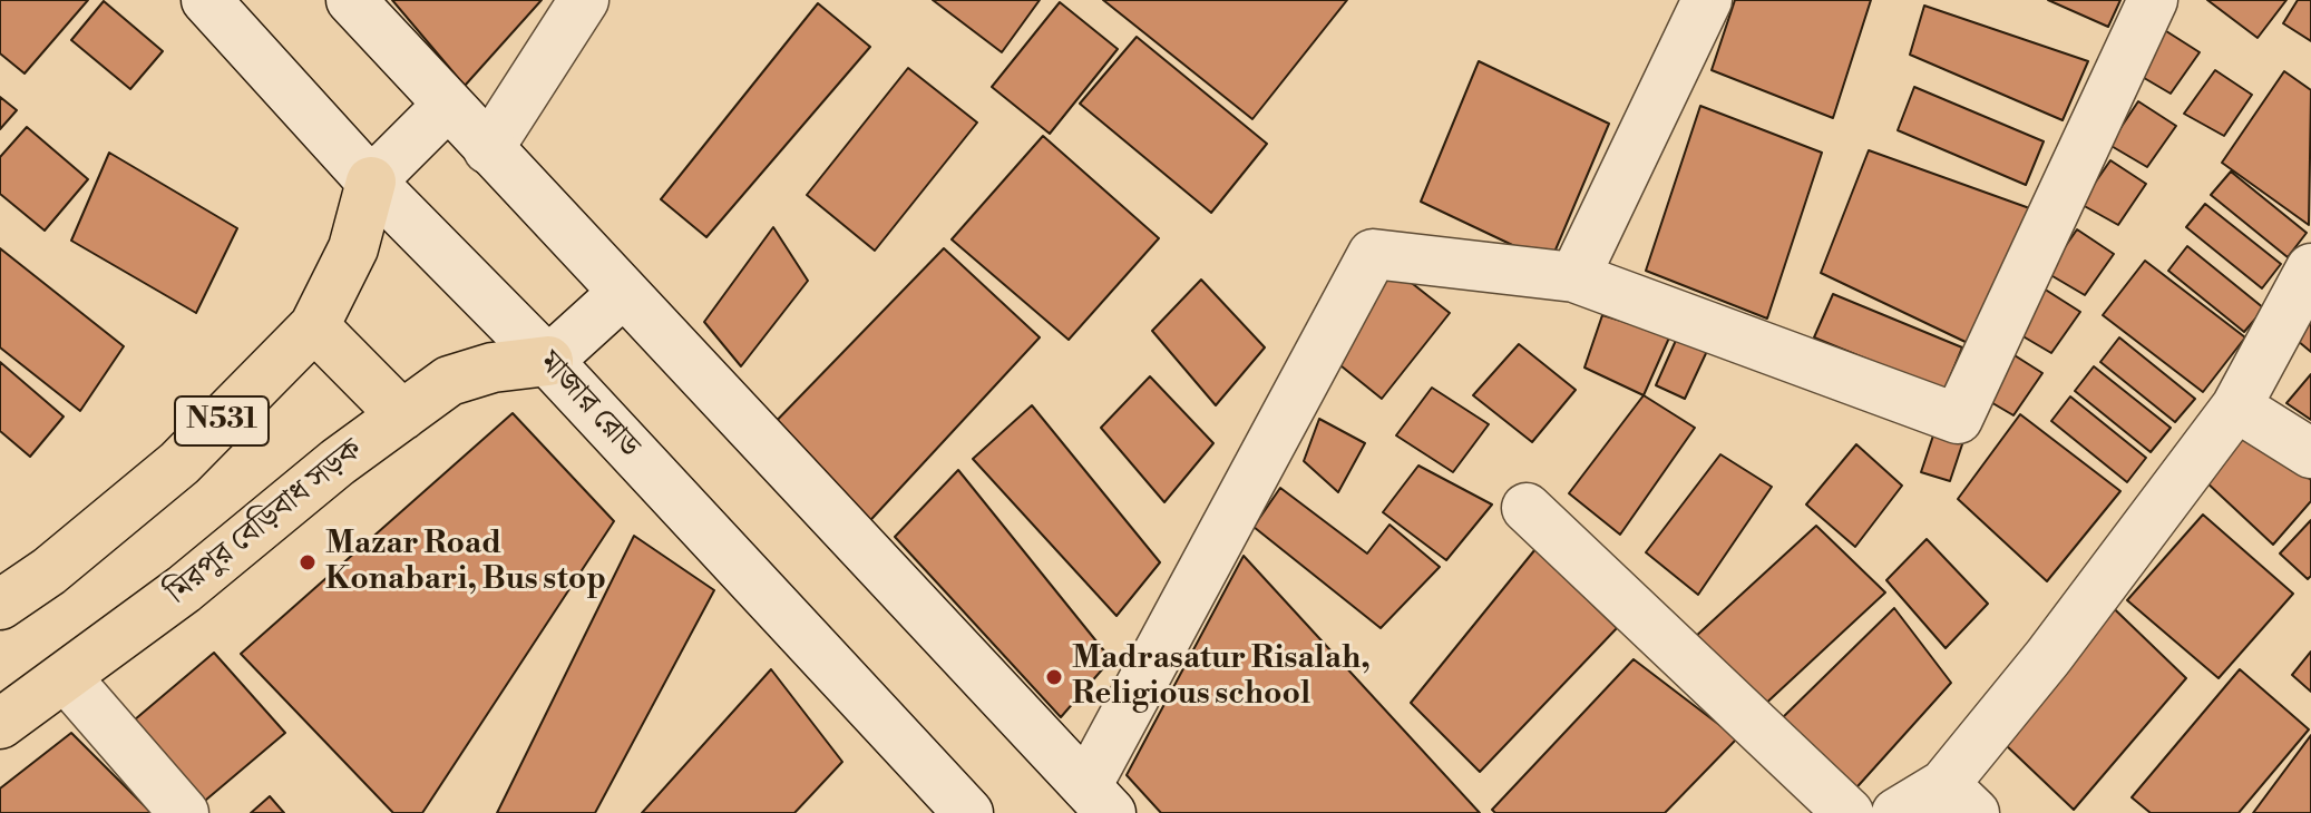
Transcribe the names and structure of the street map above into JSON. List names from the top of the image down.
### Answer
{
  "streets": {
    "highway": ["N531", "মিরপুর বেড়িবাধ সড়ক"],
    "street": ["মাজার রোড"]
  },
  "crossings": [
    ["মাজার রোড", "N531"],
    ["মাজার রোড", "মিরপুর বেড়িবাধ সড়ক"]
  ],
  "places": ["Mazar Road Konabari, Bus stop", "Madrasatur Risalah, Religious school"]
}
